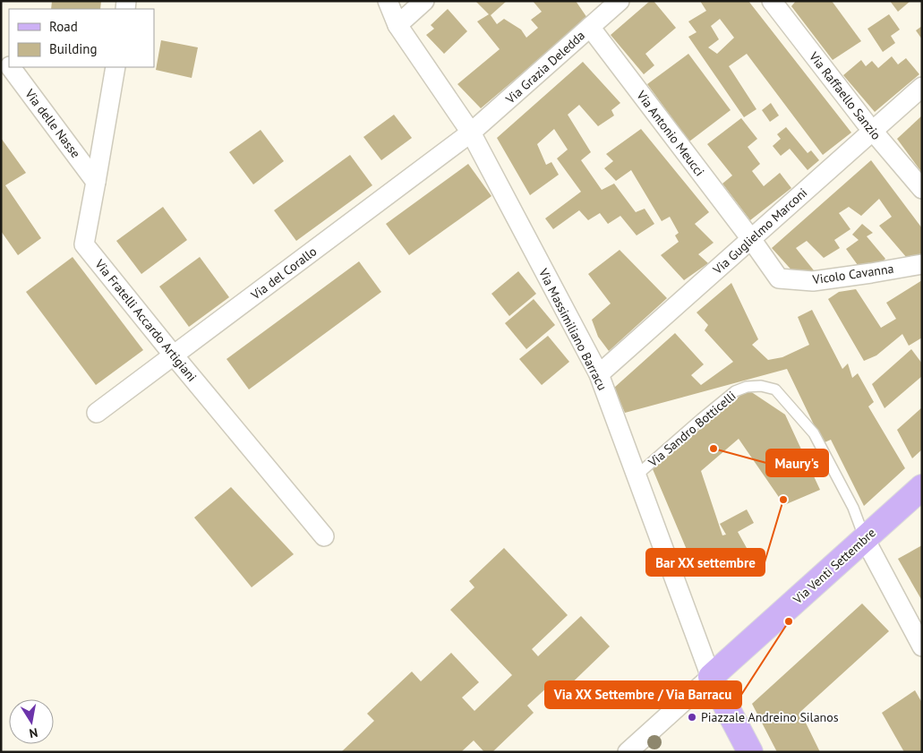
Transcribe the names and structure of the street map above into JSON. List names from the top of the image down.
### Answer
{
  "streets": {
    "main road": ["Via Massimiliano Barracu", "Via Venti Settembre"],
    "street": [
      "Via Grazia Deledda",
      "Via Raffaello Sanzio",
      "Via delle Nasse",
      "Via Antonio Meucci",
      "Via Guglielmo Marconi",
      "Via del Corallo",
      "Vicolo Cavanna",
      "Via Fratelli Accardo Artigiani",
      "Via Sandro Botticelli"
    ]
  },
  "crossings": [
    ["Via Grazia Deledda", "Via Antonio Meucci"],
    ["Via Grazia Deledda", "Via del Corallo"],
    ["Via Grazia Deledda", "Via Massimiliano Barracu"],
    ["Via Raffaello Sanzio", "Via Guglielmo Marconi"],
    ["Via delle Nasse", "Via Fratelli Accardo Artigiani"],
    ["Via Antonio Meucci", "Via Guglielmo Marconi"],
    ["Via Antonio Meucci", "Vicolo Cavanna"],
    ["Via Guglielmo Marconi", "Vicolo Cavanna"],
    ["Via Guglielmo Marconi", "Via Massimiliano Barracu"],
    ["Via del Corallo", "Via Fratelli Accardo Artigiani"],
    ["Via del Corallo", "Via Massimiliano Barracu"],
    ["Via Massimiliano Barracu", "Via Sandro Botticelli"],
    ["Via Massimiliano Barracu", "Via Venti Settembre"],
    ["Via Sandro Botticelli", "Via Venti Settembre"]
  ],
  "places": [
    "Maury's",
    "Bar XX settembre",
    "Via XX Settembre / Via Barracu",
    "Piazzale Andreino Silanos"
  ],
  "legend": ["Road", "Building"],
  "north": "bottom"
}
